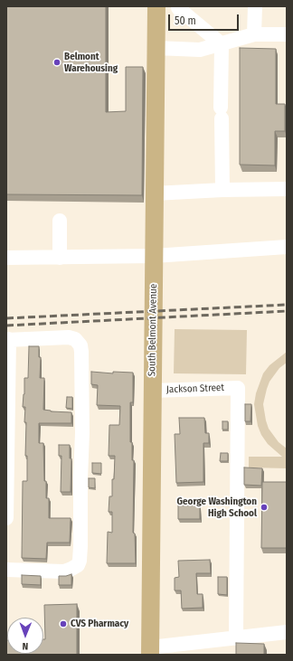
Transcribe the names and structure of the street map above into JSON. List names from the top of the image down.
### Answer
{
  "streets": {
    "main road": ["South Belmont Avenue"],
    "street": ["Jackson Street"]
  },
  "crossings": [
    ["South Belmont Avenue", "Jackson Street"]
  ],
  "places": ["Belmont Warehousing", "George Washington High School", "CVS Pharmacy"],
  "scale_bar": "50 m",
  "north": "bottom"
}
